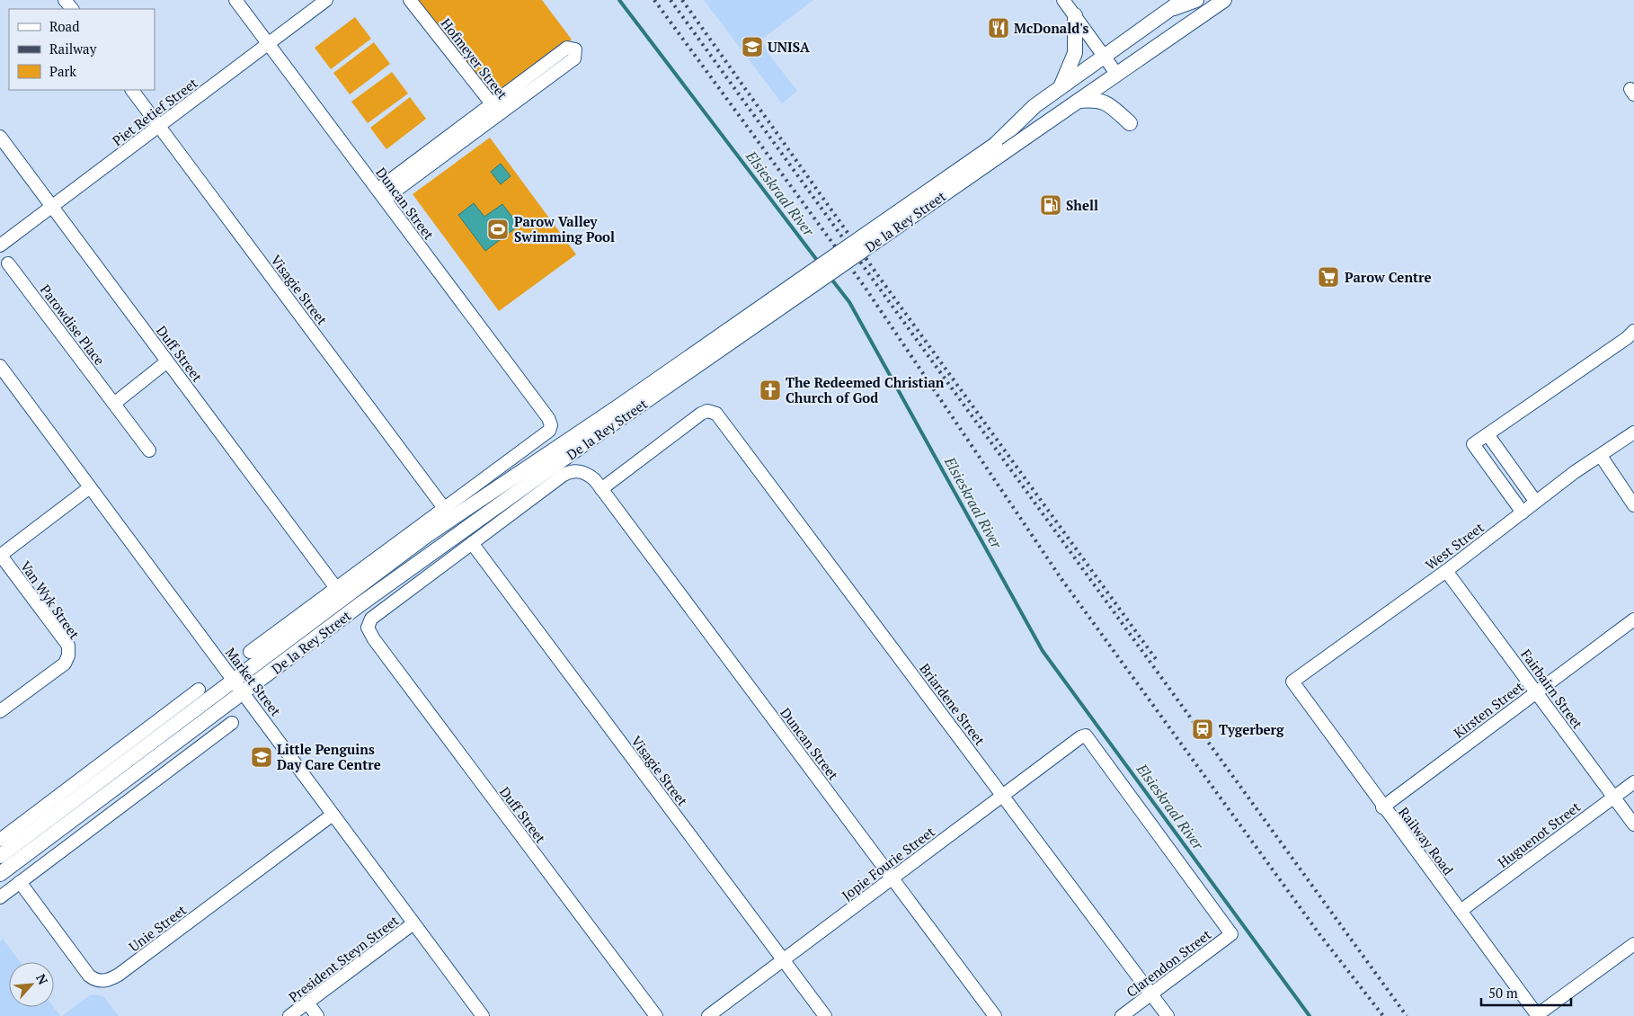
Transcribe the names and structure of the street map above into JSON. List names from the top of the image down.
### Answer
{
  "streets": {
    "main road": ["De la Rey Street"],
    "street": [
      "Hofmeyer Street",
      "Piet Retief Street",
      "Duncan Street",
      "Visagie Street",
      "Parowdise Place",
      "Duff Street",
      "West Street",
      "Van Wyk Street",
      "Market Street",
      "Fairbairn Street",
      "Briardene Street",
      "Kirsten Street",
      "Huguenot Street",
      "Railway Road",
      "Jopie Fourie Street",
      "Unie Street",
      "President Steyn Street",
      "Clarendon Street"
    ]
  },
  "crossings": [
    ["Piet Retief Street", "Duncan Street"],
    ["Piet Retief Street", "Visagie Street"],
    ["Piet Retief Street", "Duff Street"],
    ["Duncan Street", "De la Rey Street"],
    ["Duncan Street", "Briardene Street"],
    ["Duncan Street", "Jopie Fourie Street"],
    ["De la Rey Street", "Visagie Street"],
    ["De la Rey Street", "Duff Street"],
    ["De la Rey Street", "Market Street"],
    ["De la Rey Street", "Briardene Street"],
    ["Visagie Street", "Jopie Fourie Street"],
    ["West Street", "Fairbairn Street"],
    ["West Street", "Railway Road"],
    ["Market Street", "Unie Street"],
    ["Market Street", "President Steyn Street"],
    ["Fairbairn Street", "Kirsten Street"],
    ["Fairbairn Street", "Huguenot Street"],
    ["Briardene Street", "Jopie Fourie Street"],
    ["Briardene Street", "Clarendon Street"],
    ["Kirsten Street", "Railway Road"],
    ["Huguenot Street", "Railway Road"],
    ["Jopie Fourie Street", "Clarendon Street"]
  ],
  "water": ["Elsieskraal River"],
  "places": {
    "restaurant": ["McDonald's"],
    "school or university": ["UNISA", "Little Penguins Day Care Centre"],
    "fuel station": ["Shell"],
    "sports": ["Parow Valley Swimming Pool"],
    "supermarket": ["Parow Centre"],
    "church": ["The Redeemed Christian Church of God"],
    "station": ["Tygerberg"]
  },
  "legend": ["Road", "Railway", "Park"],
  "scale_bar": "50 m",
  "north": "top right"
}
